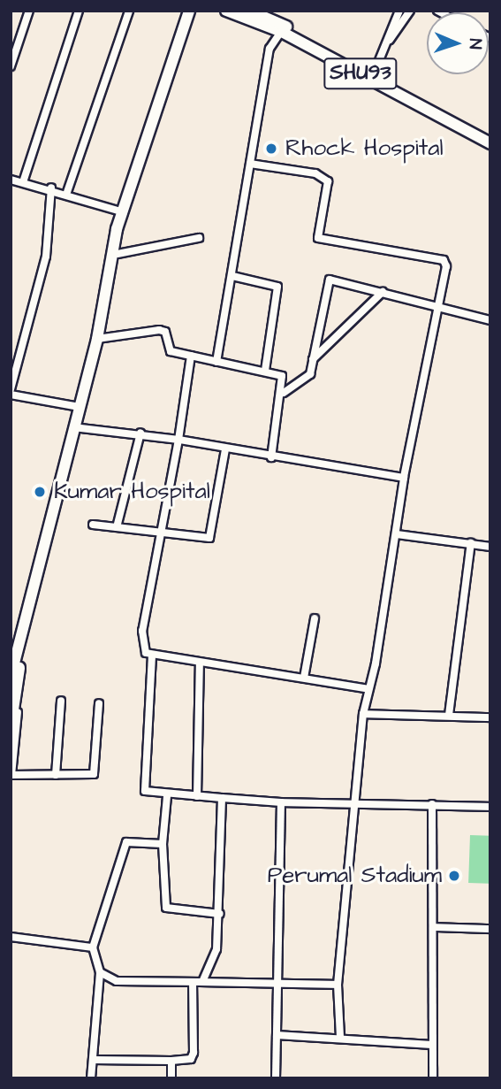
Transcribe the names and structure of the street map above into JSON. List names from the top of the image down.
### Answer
{
  "streets": {
    "street": ["SHU93"]
  },
  "places": ["Rhock Hospital", "Kumar Hospital", "Perumal Stadium"],
  "north": "right"
}
